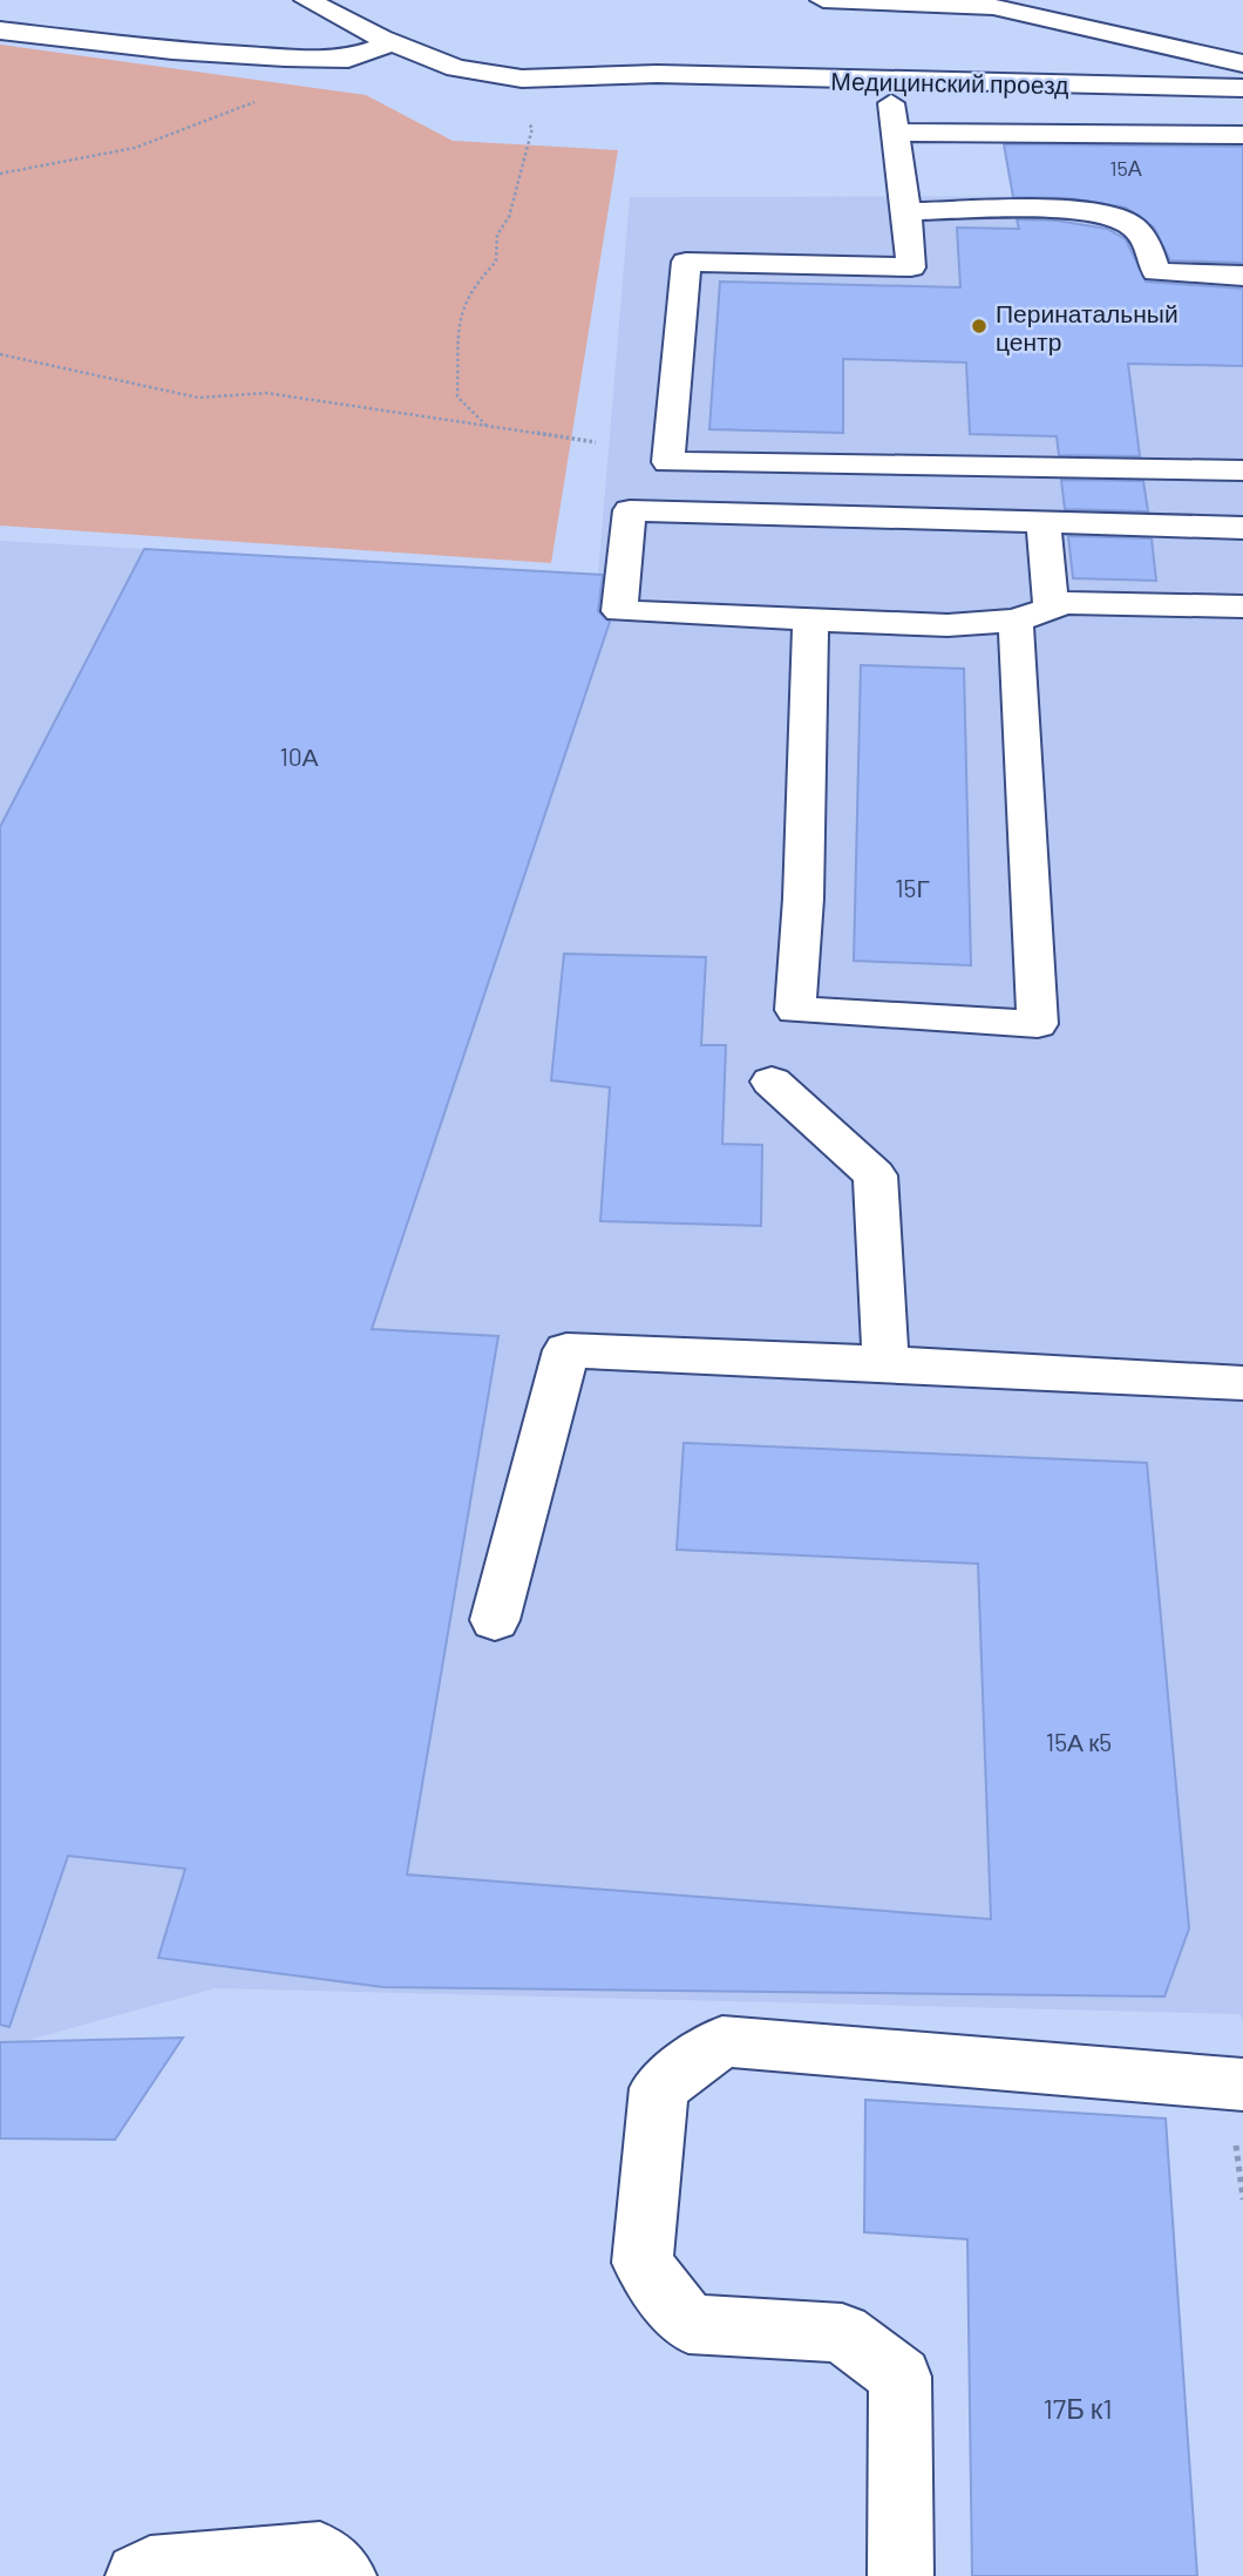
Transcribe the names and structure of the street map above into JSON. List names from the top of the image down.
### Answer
{
  "streets": {
    "street": ["Медицинский проезд"]
  },
  "places": ["Перинатальный центр"],
  "house_numbers": [
    "15А",
    "10А",
    "15Г",
    "15А к5",
    "17Б к1"
  ]
}
